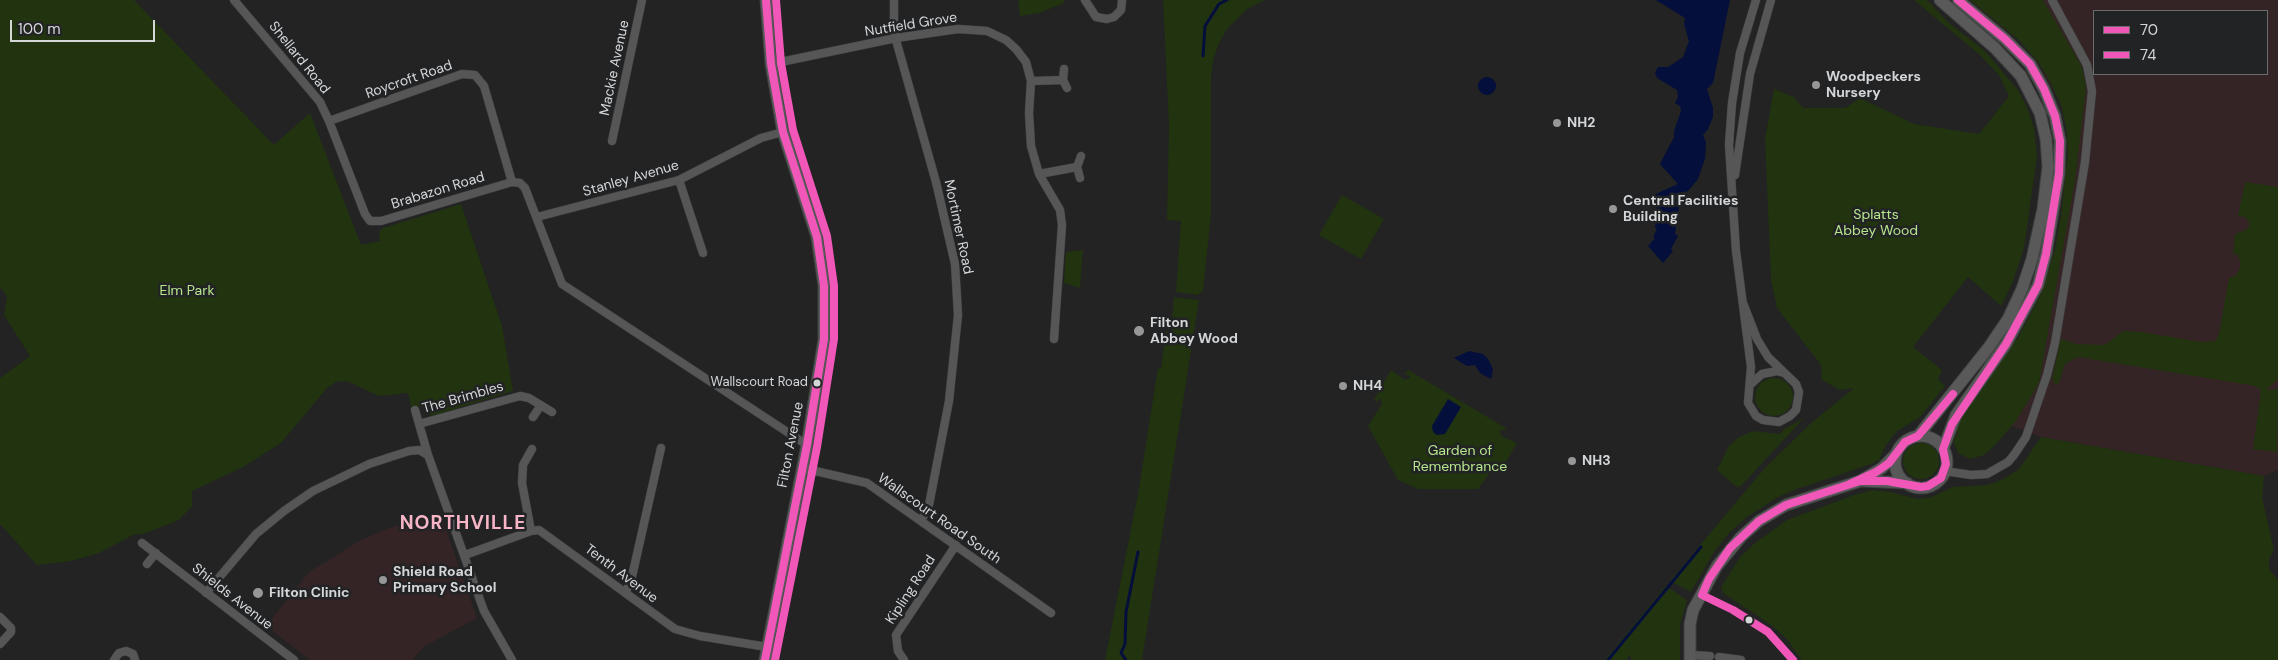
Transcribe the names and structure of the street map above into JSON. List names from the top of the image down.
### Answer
{
  "streets": {
    "street": [
      "Nutfield Grove",
      "Shellard Road",
      "Mackie Avenue",
      "Roycroft Road",
      "Stanley Avenue",
      "Brabazon Road",
      "Mortimer Road",
      "The Brimbles",
      "Filton Avenue",
      "Wallscourt Road South",
      "Tenth Avenue",
      "Kipling Road",
      "Shields Avenue"
    ]
  },
  "crossings": [
    ["Nutfield Grove", "Mortimer Road"],
    ["Nutfield Grove", "Filton Avenue"],
    ["Shellard Road", "Roycroft Road"],
    ["Shellard Road", "Brabazon Road"],
    ["Roycroft Road", "Brabazon Road"],
    ["Stanley Avenue", "Filton Avenue"],
    ["Mortimer Road", "Wallscourt Road South"],
    ["Filton Avenue", "Wallscourt Road South"],
    ["Filton Avenue", "Tenth Avenue"],
    ["Wallscourt Road South", "Kipling Road"]
  ],
  "districts": ["NORTHVILLE"],
  "parks": ["Splatts Abbey Wood", "Elm Park", "Garden of Remembrance"],
  "places": [
    "Woodpeckers Nursery",
    "NH2",
    "Central Facilities Building",
    "Filton Abbey Wood",
    "Wallscourt Road",
    "NH4",
    "NH3",
    "Shield Road Primary School",
    "Filton Clinic"
  ],
  "lines": ["transit line 70", "transit line 74"],
  "legend": ["70", "74"],
  "scale_bar": "100 m"
}
